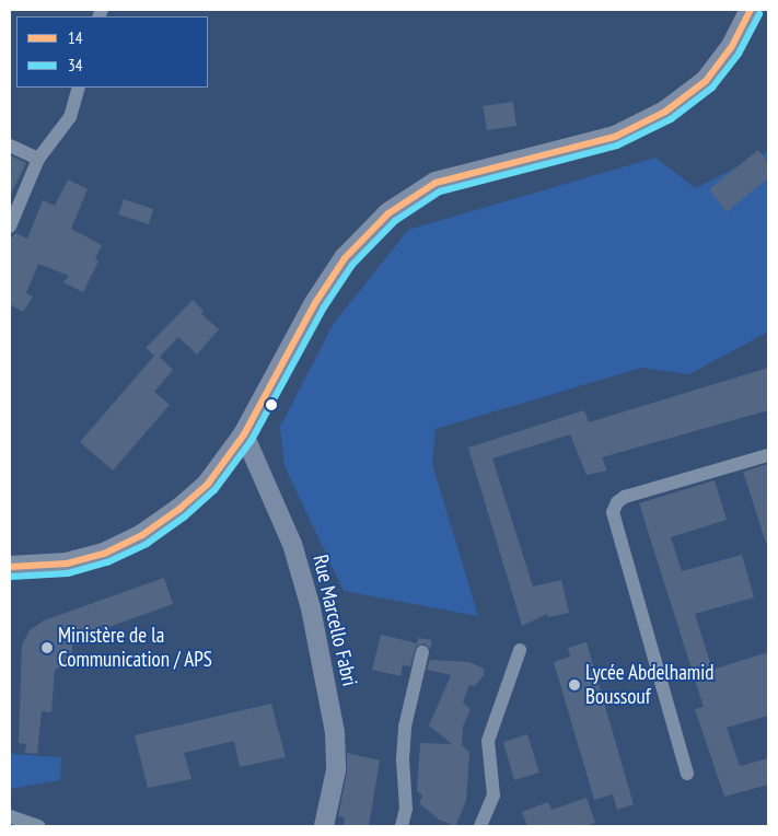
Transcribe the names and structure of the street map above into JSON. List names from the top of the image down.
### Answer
{
  "streets": {
    "street": ["Rue Marcello Fabri"]
  },
  "places": ["Ministère de la Communication / APS", "Lycée Abdelhamid Boussouf"],
  "lines": ["transit line 14", "transit line 34"],
  "legend": ["14", "34"]
}
